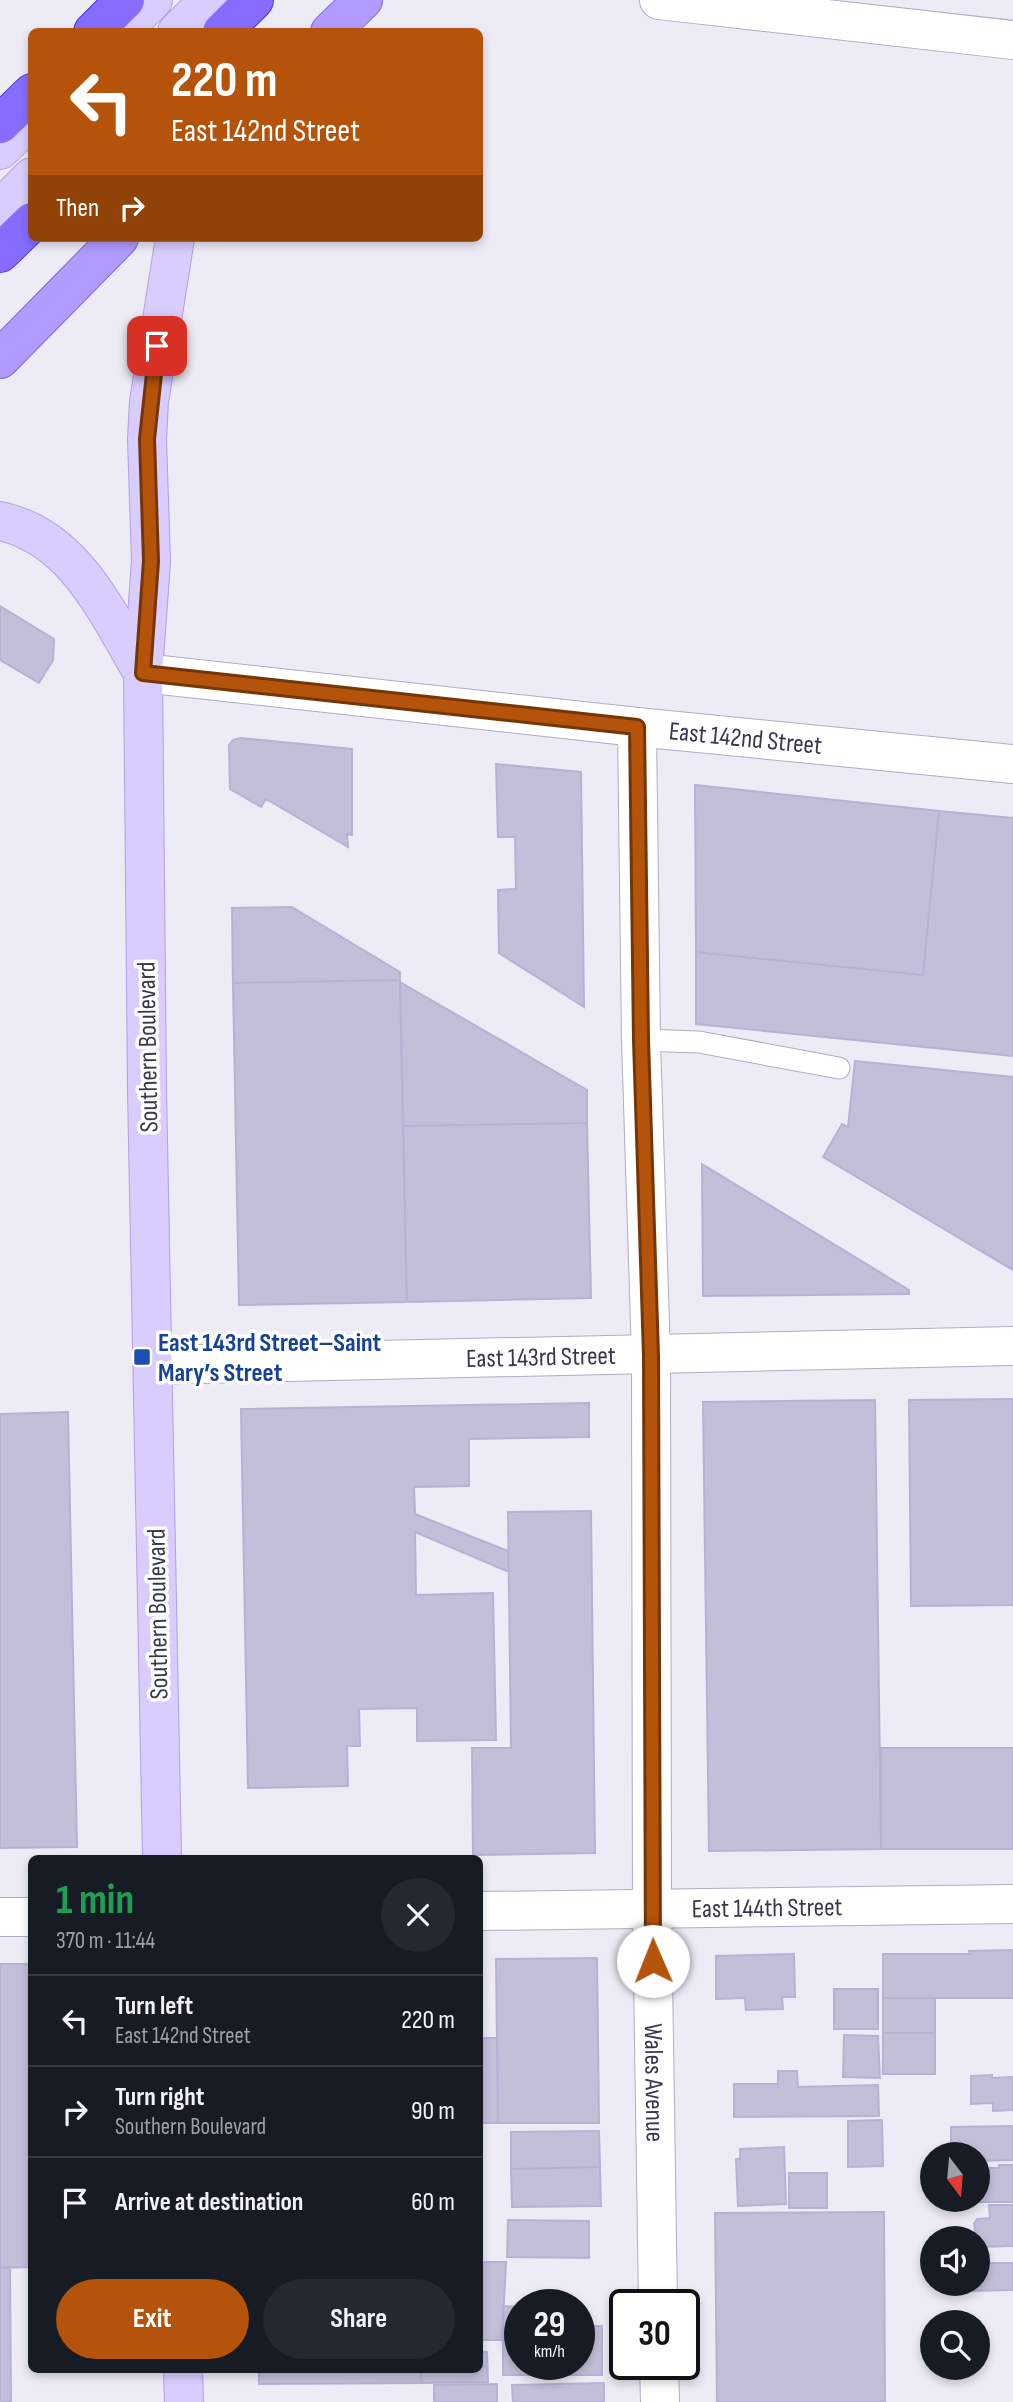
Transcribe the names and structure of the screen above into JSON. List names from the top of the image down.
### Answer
{
  "streets": {
    "main road": ["Southern Boulevard"],
    "street": [
      "East 142nd Street",
      "East 143rd Street",
      "East 144th Street",
      "Wales Avenue"
    ]
  },
  "crossings": [
    ["East 142nd Street", "Southern Boulevard"],
    ["East 142nd Street", "Wales Avenue"],
    ["Southern Boulevard", "East 143rd Street"],
    ["East 143rd Street", "Wales Avenue"],
    ["East 144th Street", "Wales Avenue"]
  ],
  "places": {
    "transit": ["East 143rd Street–Saint Mary’s Street"]
  },
  "north": "bottom",
  "page": {
    "turn": ["220 m", "East 142nd Street"],
    "then": "Then",
    "heading": ["1 min", "370 m · 11:44"],
    "list": [
      {
        "name": "Turn left",
        "note": "East 142nd Street",
        "value": "220 m"
      },
      {
        "name": "Turn right",
        "note": "Southern Boulevard",
        "value": "90 m"
      },
      {
        "name": "Arrive at destination",
        "value": "60 m"
      }
    ],
    "buttons": ["Exit", "Share"],
    "speed": "29 km/h",
    "limit": "30"
  }
}
